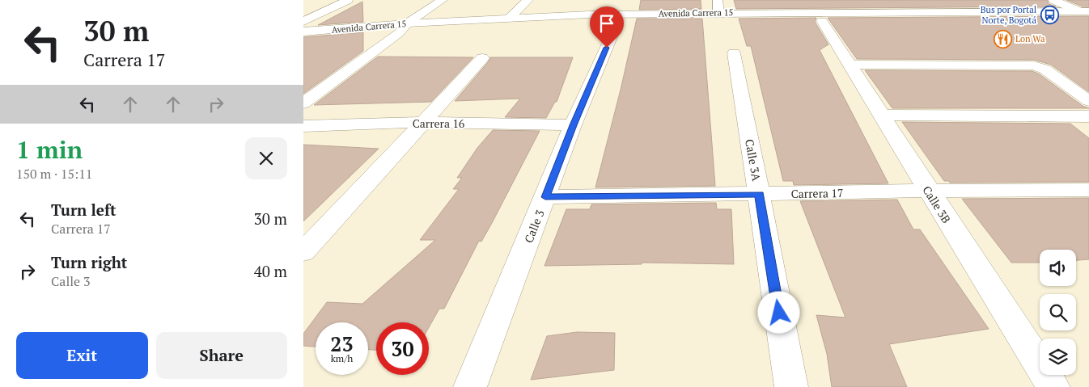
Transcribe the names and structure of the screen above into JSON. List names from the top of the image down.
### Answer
{
  "streets": {
    "street": [
      "Avenida Carrera 15",
      "Carrera 16",
      "Calle 3A",
      "Carrera 17",
      "Calle 3B",
      "Calle 3"
    ]
  },
  "crossings": [
    ["Avenida Carrera 15", "Calle 3B"],
    ["Avenida Carrera 15", "Calle 3"],
    ["Carrera 16", "Calle 3"],
    ["Calle 3A", "Carrera 17"],
    ["Carrera 17", "Calle 3B"],
    ["Carrera 17", "Calle 3"]
  ],
  "places": {
    "bus stop": ["Bus por Portal Norte, Bogotá"],
    "restaurant": ["Lon Wa"]
  },
  "page": {
    "turn": ["30 m", "Carrera 17"],
    "heading": ["1 min", "150 m · 15:11"],
    "list": [
      {
        "name": "Turn left",
        "note": "Carrera 17",
        "value": "30 m"
      },
      {
        "name": "Turn right",
        "note": "Calle 3",
        "value": "40 m"
      }
    ],
    "speed": "23 km/h",
    "limit": "30",
    "buttons": ["Exit", "Share"]
  }
}
